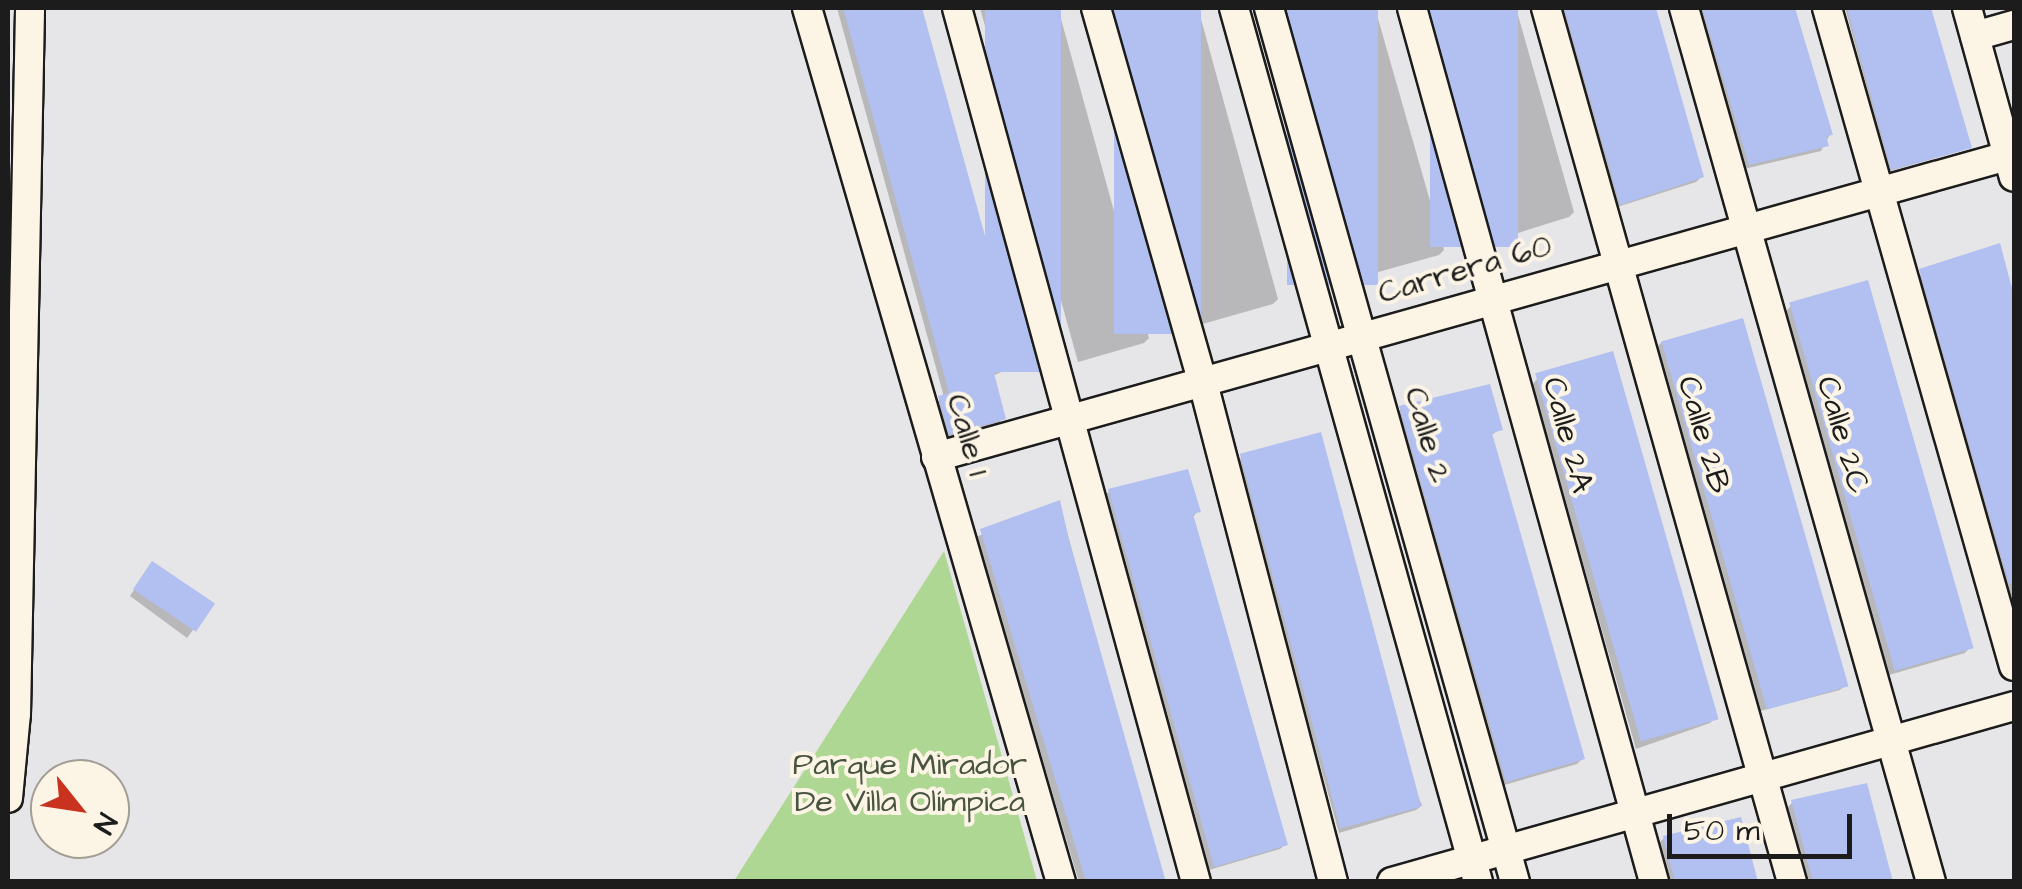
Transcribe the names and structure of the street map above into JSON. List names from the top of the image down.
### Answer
{
  "streets": {
    "street": [
      "Carrera 60",
      "Calle 1",
      "Calle 2",
      "Calle 2A",
      "Calle 2B",
      "Calle 2C"
    ]
  },
  "crossings": [
    ["Carrera 60", "Calle 1"],
    ["Carrera 60", "Calle 2"],
    ["Carrera 60", "Calle 2A"],
    ["Carrera 60", "Calle 2B"],
    ["Carrera 60", "Calle 2C"]
  ],
  "parks": ["Parque Mirador De Villa Olímpica"],
  "scale_bar": "50 m",
  "north": "bottom right"
}
